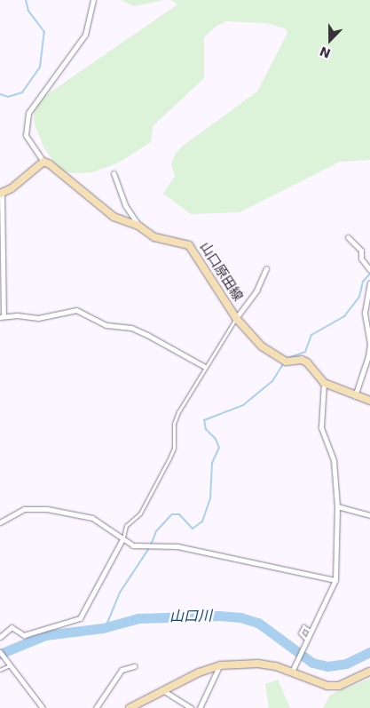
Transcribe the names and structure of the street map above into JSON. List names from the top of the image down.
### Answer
{
  "streets": {
    "main road": ["山口原田線"]
  },
  "water": ["山口川"],
  "north": "bottom"
}
